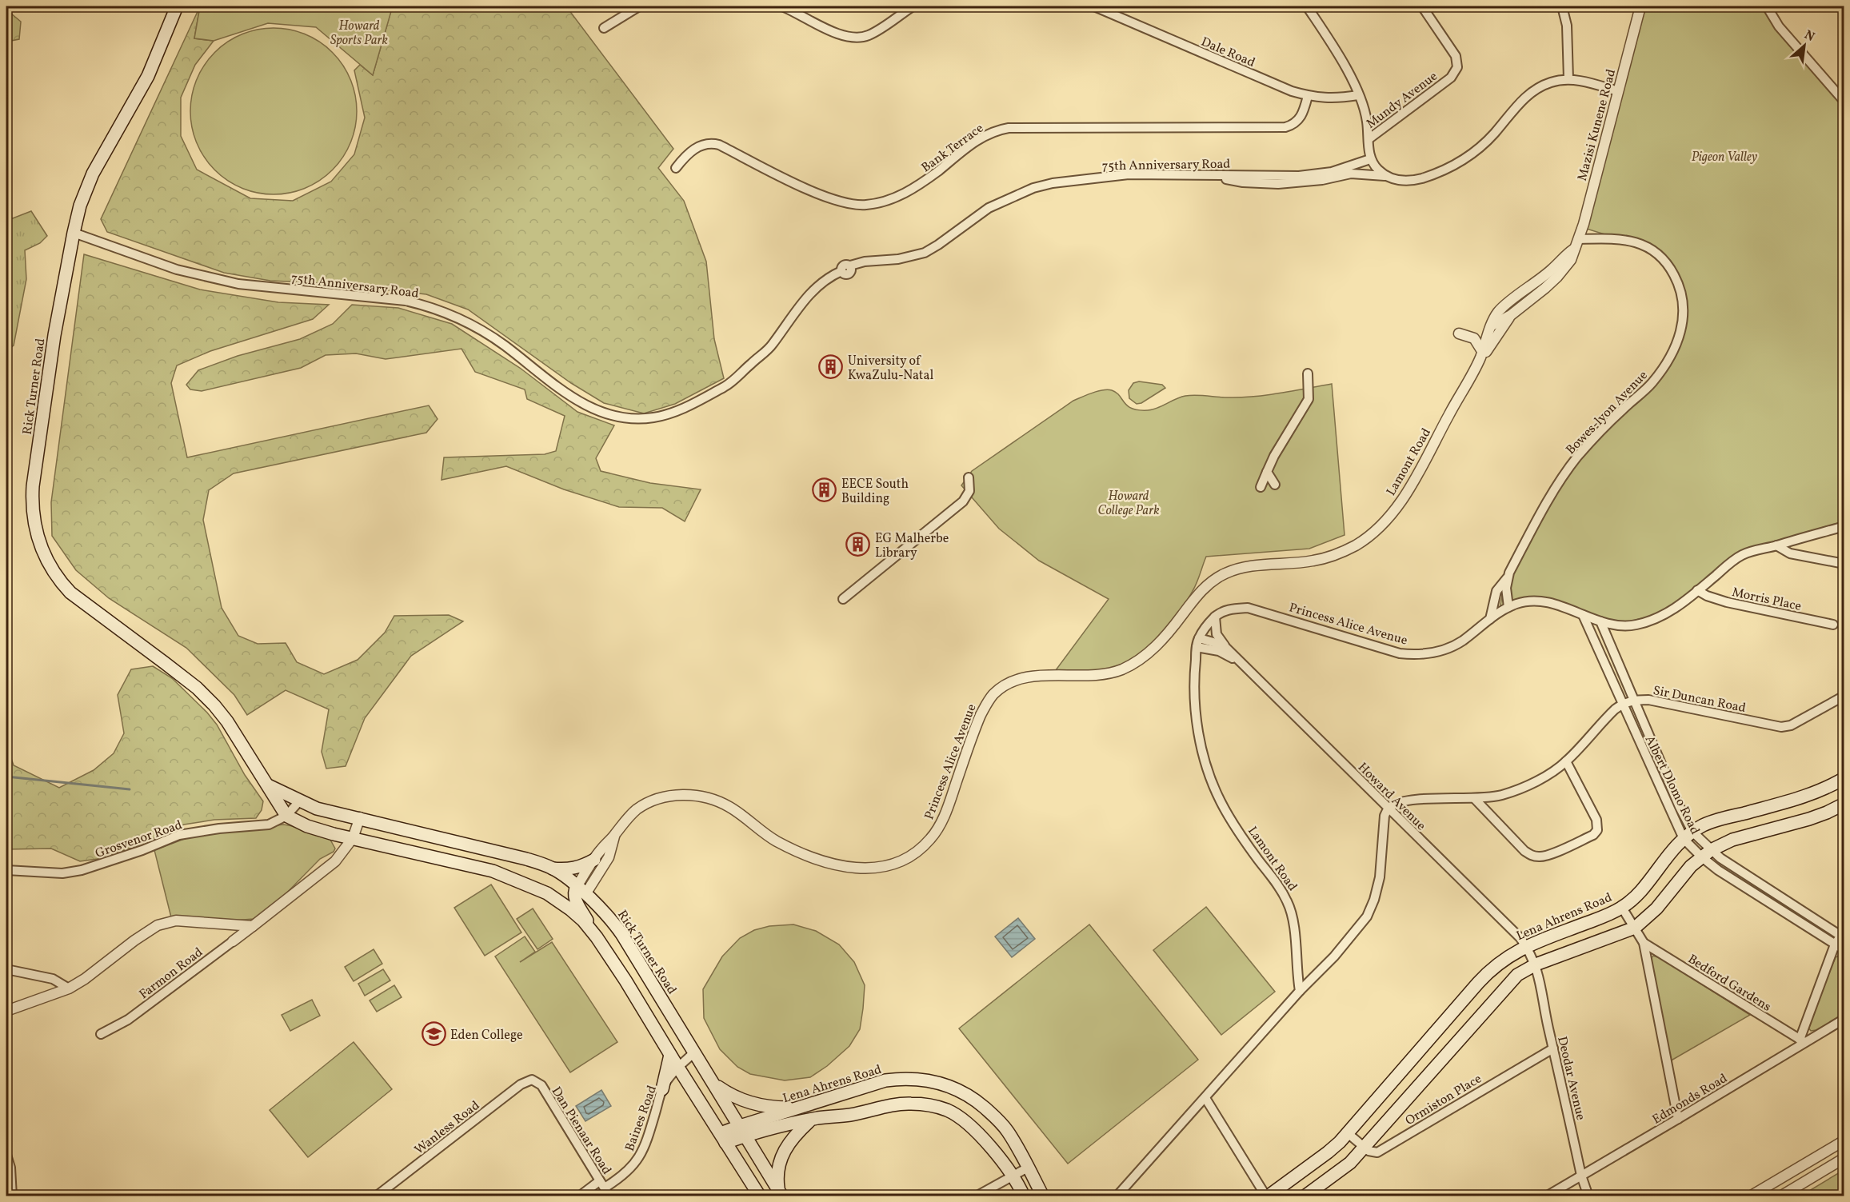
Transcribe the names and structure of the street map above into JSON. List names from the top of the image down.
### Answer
{
  "streets": {
    "main road": ["Rick Turner Road", "Lena Ahrens Road"],
    "street": [
      "Dale Road",
      "Mundy Avenue",
      "Mazisi Kunene Road",
      "Bank Terrace",
      "75th Anniversary Road",
      "Bowes-lyon Avenue",
      "Lamont Road",
      "Morris Place",
      "Princess Alice Avenue",
      "Sir Duncan Road",
      "Albert Dlomo Road",
      "Howard Avenue",
      "Grosvenor Road",
      "Farmon Road",
      "Bedford Gardens",
      "Deodar Avenue",
      "Edmonds Road",
      "Ormiston Place",
      "Baines Road",
      "Wanless Road",
      "Dan Pienaar Road"
    ]
  },
  "crossings": [
    ["Dale Road", "Bank Terrace"],
    ["Mazisi Kunene Road", "Bowes-lyon Avenue"],
    ["Mazisi Kunene Road", "Lamont Road"],
    ["75th Anniversary Road", "Rick Turner Road"],
    ["Rick Turner Road", "Princess Alice Avenue"],
    ["Rick Turner Road", "Grosvenor Road"],
    ["Rick Turner Road", "Lena Ahrens Road"],
    ["Rick Turner Road", "Farmon Road"],
    ["Rick Turner Road", "Baines Road"],
    ["Bowes-lyon Avenue", "Princess Alice Avenue"],
    ["Lamont Road", "Princess Alice Avenue"],
    ["Lamont Road", "Howard Avenue"],
    ["Morris Place", "Princess Alice Avenue"],
    ["Princess Alice Avenue", "Albert Dlomo Road"],
    ["Princess Alice Avenue", "Howard Avenue"],
    ["Sir Duncan Road", "Albert Dlomo Road"],
    ["Sir Duncan Road", "Howard Avenue"],
    ["Albert Dlomo Road", "Lena Ahrens Road"],
    ["Howard Avenue", "Lena Ahrens Road"],
    ["Howard Avenue", "Deodar Avenue"],
    ["Lena Ahrens Road", "Bedford Gardens"],
    ["Bedford Gardens", "Edmonds Road"],
    ["Deodar Avenue", "Edmonds Road"],
    ["Deodar Avenue", "Ormiston Place"],
    ["Baines Road", "Dan Pienaar Road"],
    ["Wanless Road", "Dan Pienaar Road"]
  ],
  "parks": ["Howard Sports Park", "Pigeon Valley", "Howard College Park"],
  "places": {
    "building": ["University of KwaZulu-Natal", "EECE South Building", "EG Malherbe Library"],
    "school or university": ["Eden College"]
  },
  "north": "top right"
}
